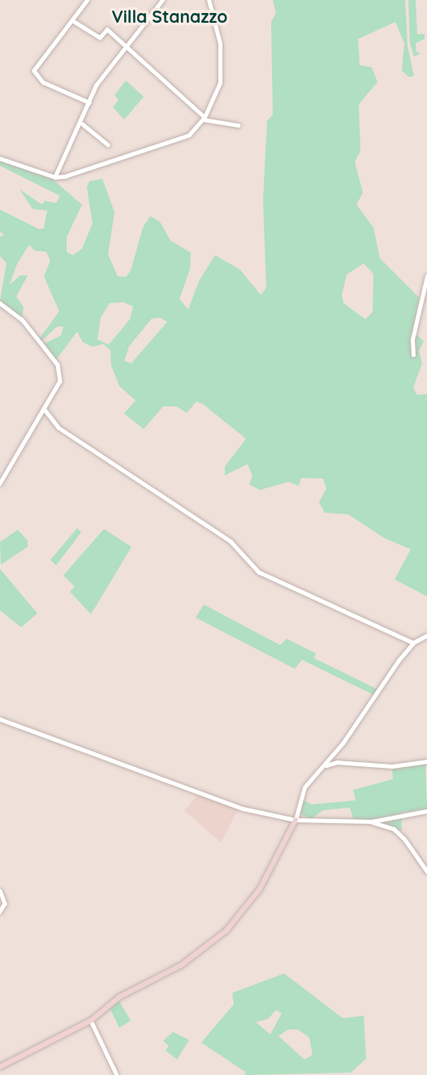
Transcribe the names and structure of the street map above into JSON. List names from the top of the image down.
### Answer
{
  "districts": ["Villa Stanazzo"]
}
